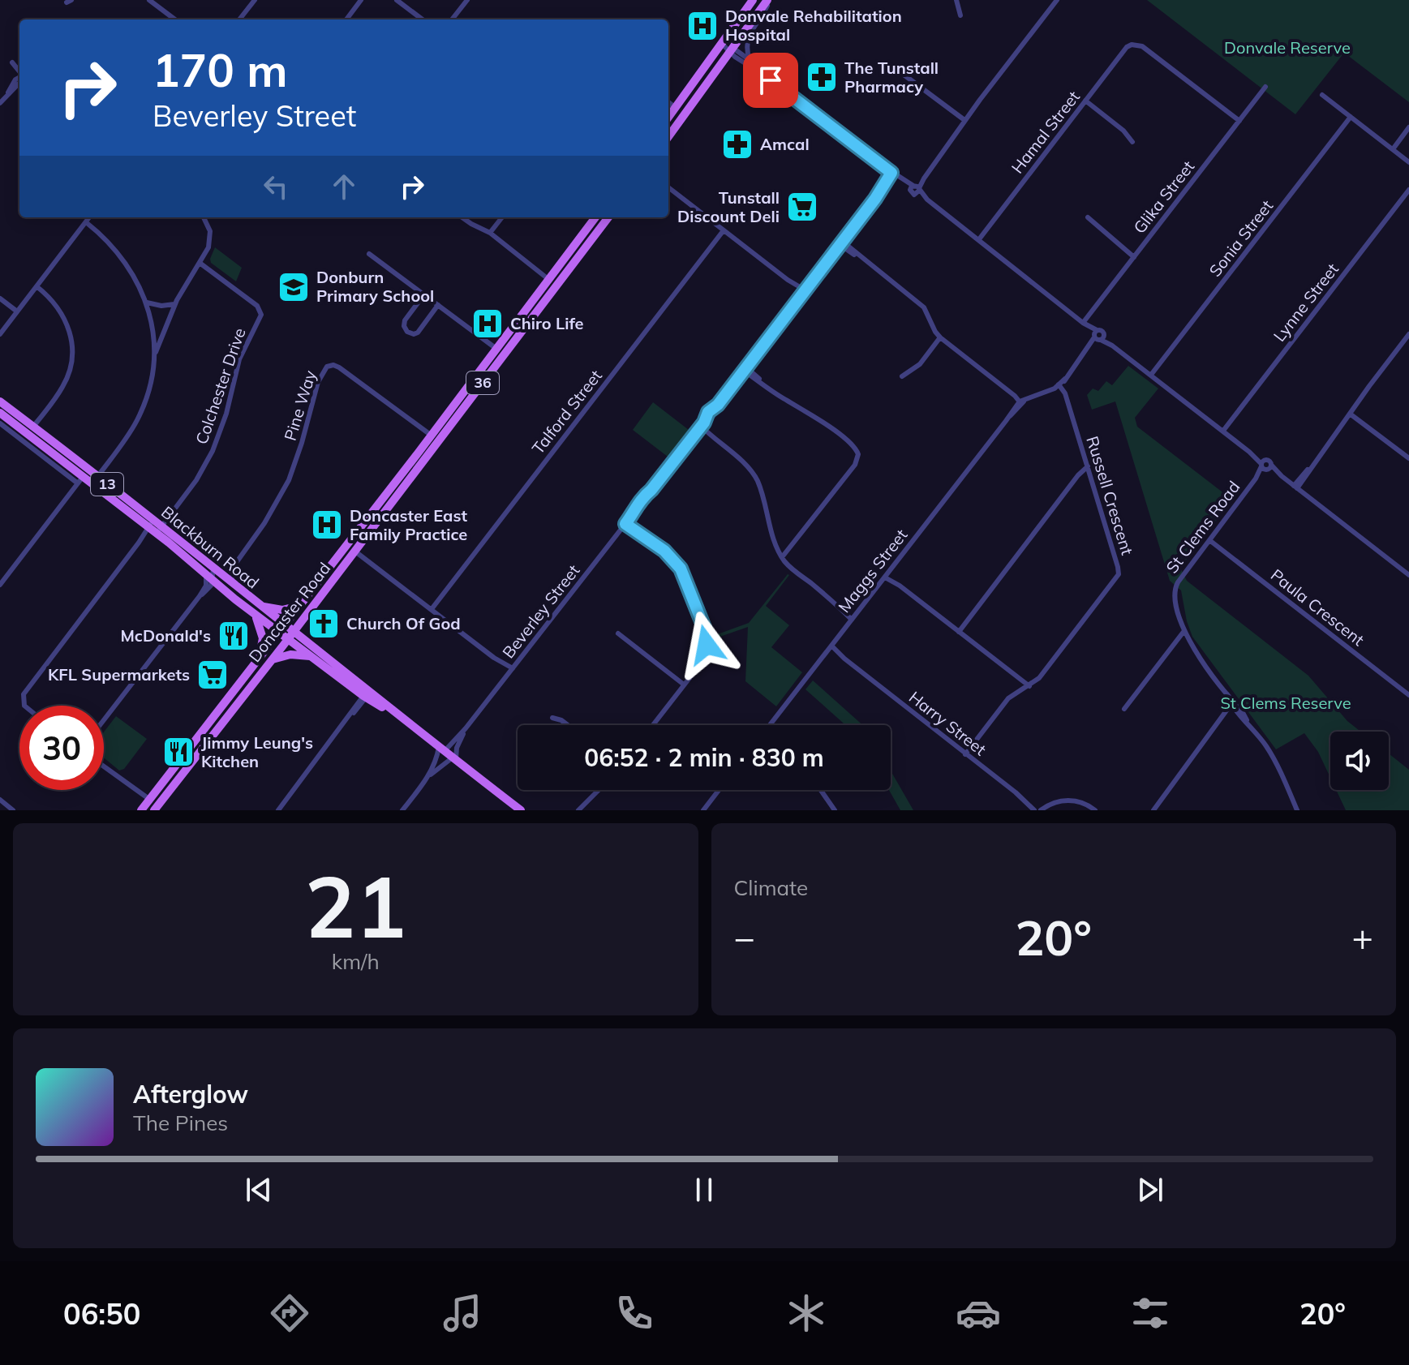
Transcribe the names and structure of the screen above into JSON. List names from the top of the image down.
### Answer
{
  "streets": {
    "main road": [
      "36",
      "13",
      "Blackburn Road",
      "Doncaster Road"
    ],
    "street": [
      "Hamal Street",
      "Glika Street",
      "Sonia Street",
      "Lynne Street",
      "Colchester Drive",
      "Pine Way",
      "Talford Street",
      "Russell Crescent",
      "St Clems Road",
      "Maggs Street",
      "Paula Crescent",
      "Beverley Street",
      "Harry Street"
    ]
  },
  "crossings": [
    ["Hamal Street", "Glika Street"],
    ["Colchester Drive", "Blackburn Road"],
    ["Pine Way", "Blackburn Road"],
    ["Pine Way", "Doncaster Road"],
    ["Russell Crescent", "Harry Street"],
    ["St Clems Road", "Paula Crescent"],
    ["Blackburn Road", "Beverley Street"],
    ["Blackburn Road", "Doncaster Road"],
    ["Maggs Street", "Harry Street"]
  ],
  "parks": ["Donvale Reserve", "St Clems Reserve"],
  "places": {
    "hospital": ["Donvale Rehabilitation Hospital", "Chiro Life", "Doncaster East Family Practice"],
    "pharmacy": ["The Tunstall Pharmacy", "Amcal"],
    "supermarket": ["Tunstall Discount Deli", "KFL Supermarkets"],
    "school or university": ["Donburn Primary School"],
    "church": ["Church Of God"],
    "restaurant": ["McDonald's", "Jimmy Leung's Kitchen"]
  },
  "page": {
    "turn": ["170 m", "Beverley Street"],
    "limit": "30",
    "trip": "06:52 · 2 min · 830 m",
    "tile": [
      ["21", "km/h"],
      "Climate"
    ],
    "heat": ["−", "20°", "+"],
    "song": ["Afterglow", "The Pines"],
    "tabs": ["06:50", "20°"]
  }
}
